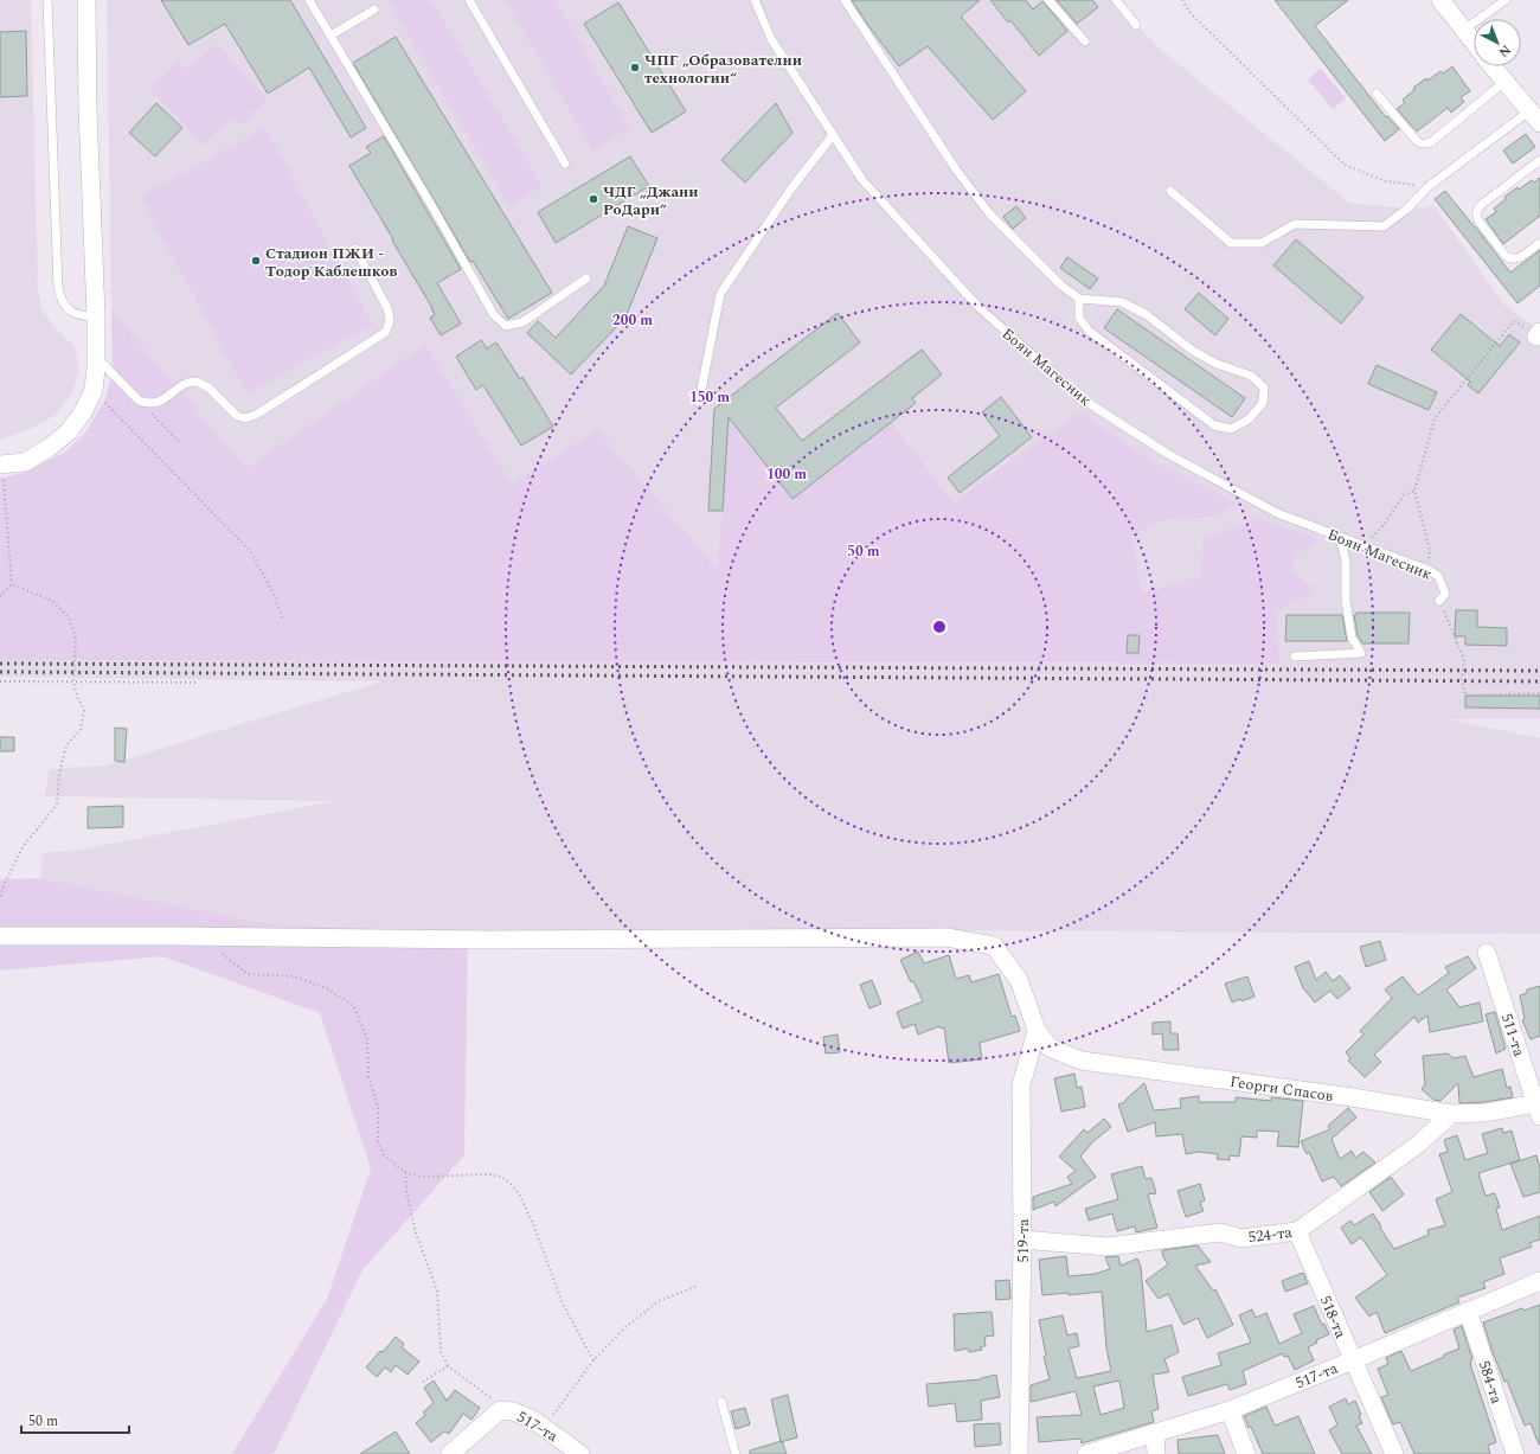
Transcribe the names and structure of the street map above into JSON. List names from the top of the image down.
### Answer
{
  "streets": {
    "street": [
      "511-та",
      "Георги Спасов",
      "524-та",
      "519-та",
      "518-та",
      "517-та",
      "584-та"
    ],
    "lane": ["Боян Магесник"]
  },
  "crossings": [
    ["511-та", "Георги Спасов"],
    ["Георги Спасов", "524-та"],
    ["Георги Спасов", "519-та"],
    ["524-та", "519-та"],
    ["524-та", "518-та"],
    ["518-та", "517-та"],
    ["517-та", "584-та"]
  ],
  "places": ["ЧПГ „Образователни технологии“", "ЧДГ „Джани РоДари“", "Стадион ПЖИ - Тодор Каблешков"],
  "scale_bar": "50 m",
  "north": "bottom right",
  "rings": [
    "200 m",
    "150 m",
    "100 m",
    "50 m"
  ]
}
